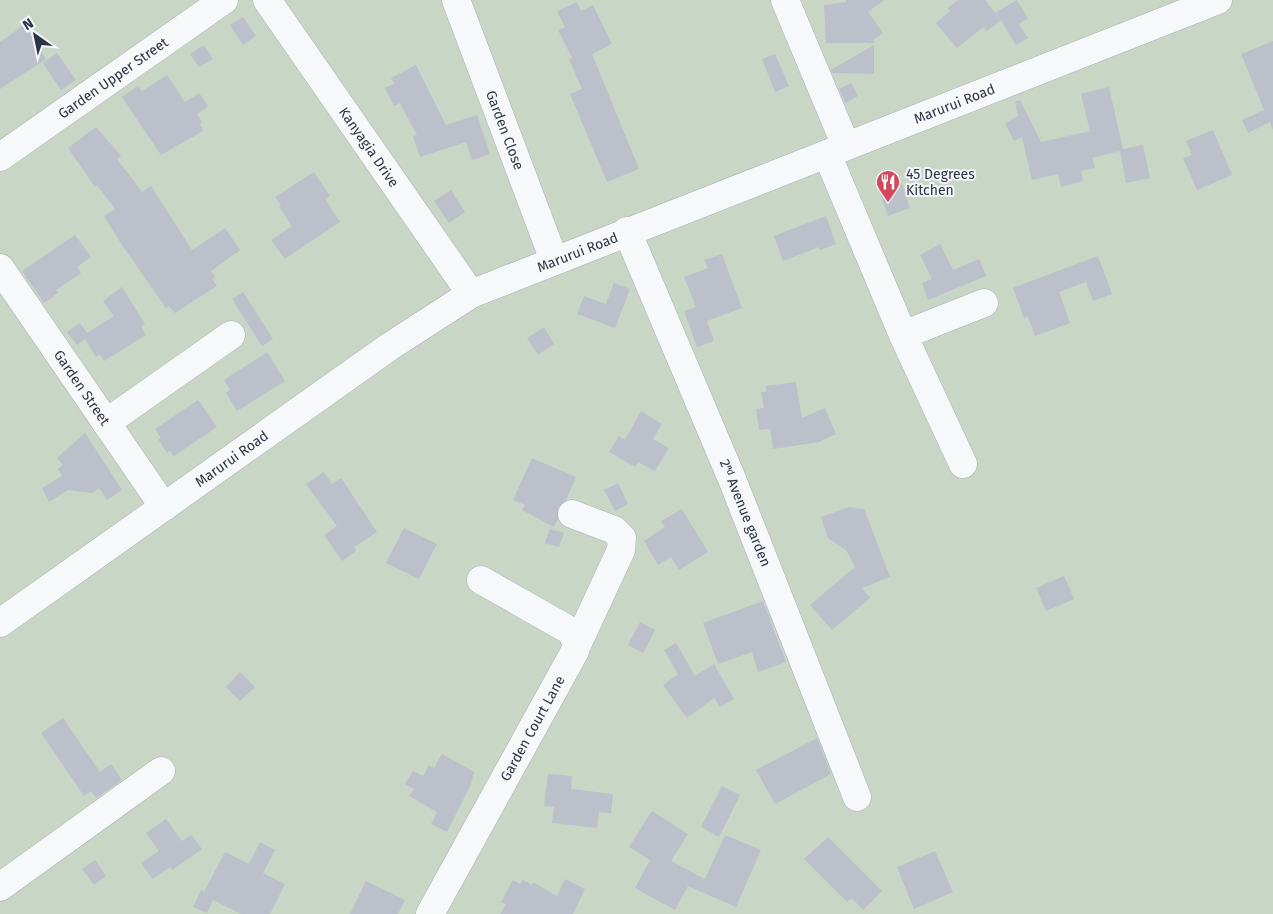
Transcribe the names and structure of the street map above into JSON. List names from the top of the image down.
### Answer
{
  "streets": {
    "street": [
      "Garden Upper Street",
      "Marurui Road",
      "Garden Close",
      "Kanyagia Drive",
      "Garden Street",
      "2ⁿᵈ Avenue garden",
      "Garden Court Lane"
    ]
  },
  "crossings": [
    ["Marurui Road", "Garden Close"],
    ["Marurui Road", "Kanyagia Drive"],
    ["Marurui Road", "Garden Street"],
    ["Marurui Road", "2ⁿᵈ Avenue garden"]
  ],
  "places": {
    "restaurant": ["45 Degrees Kitchen"]
  },
  "north": "top left"
}
